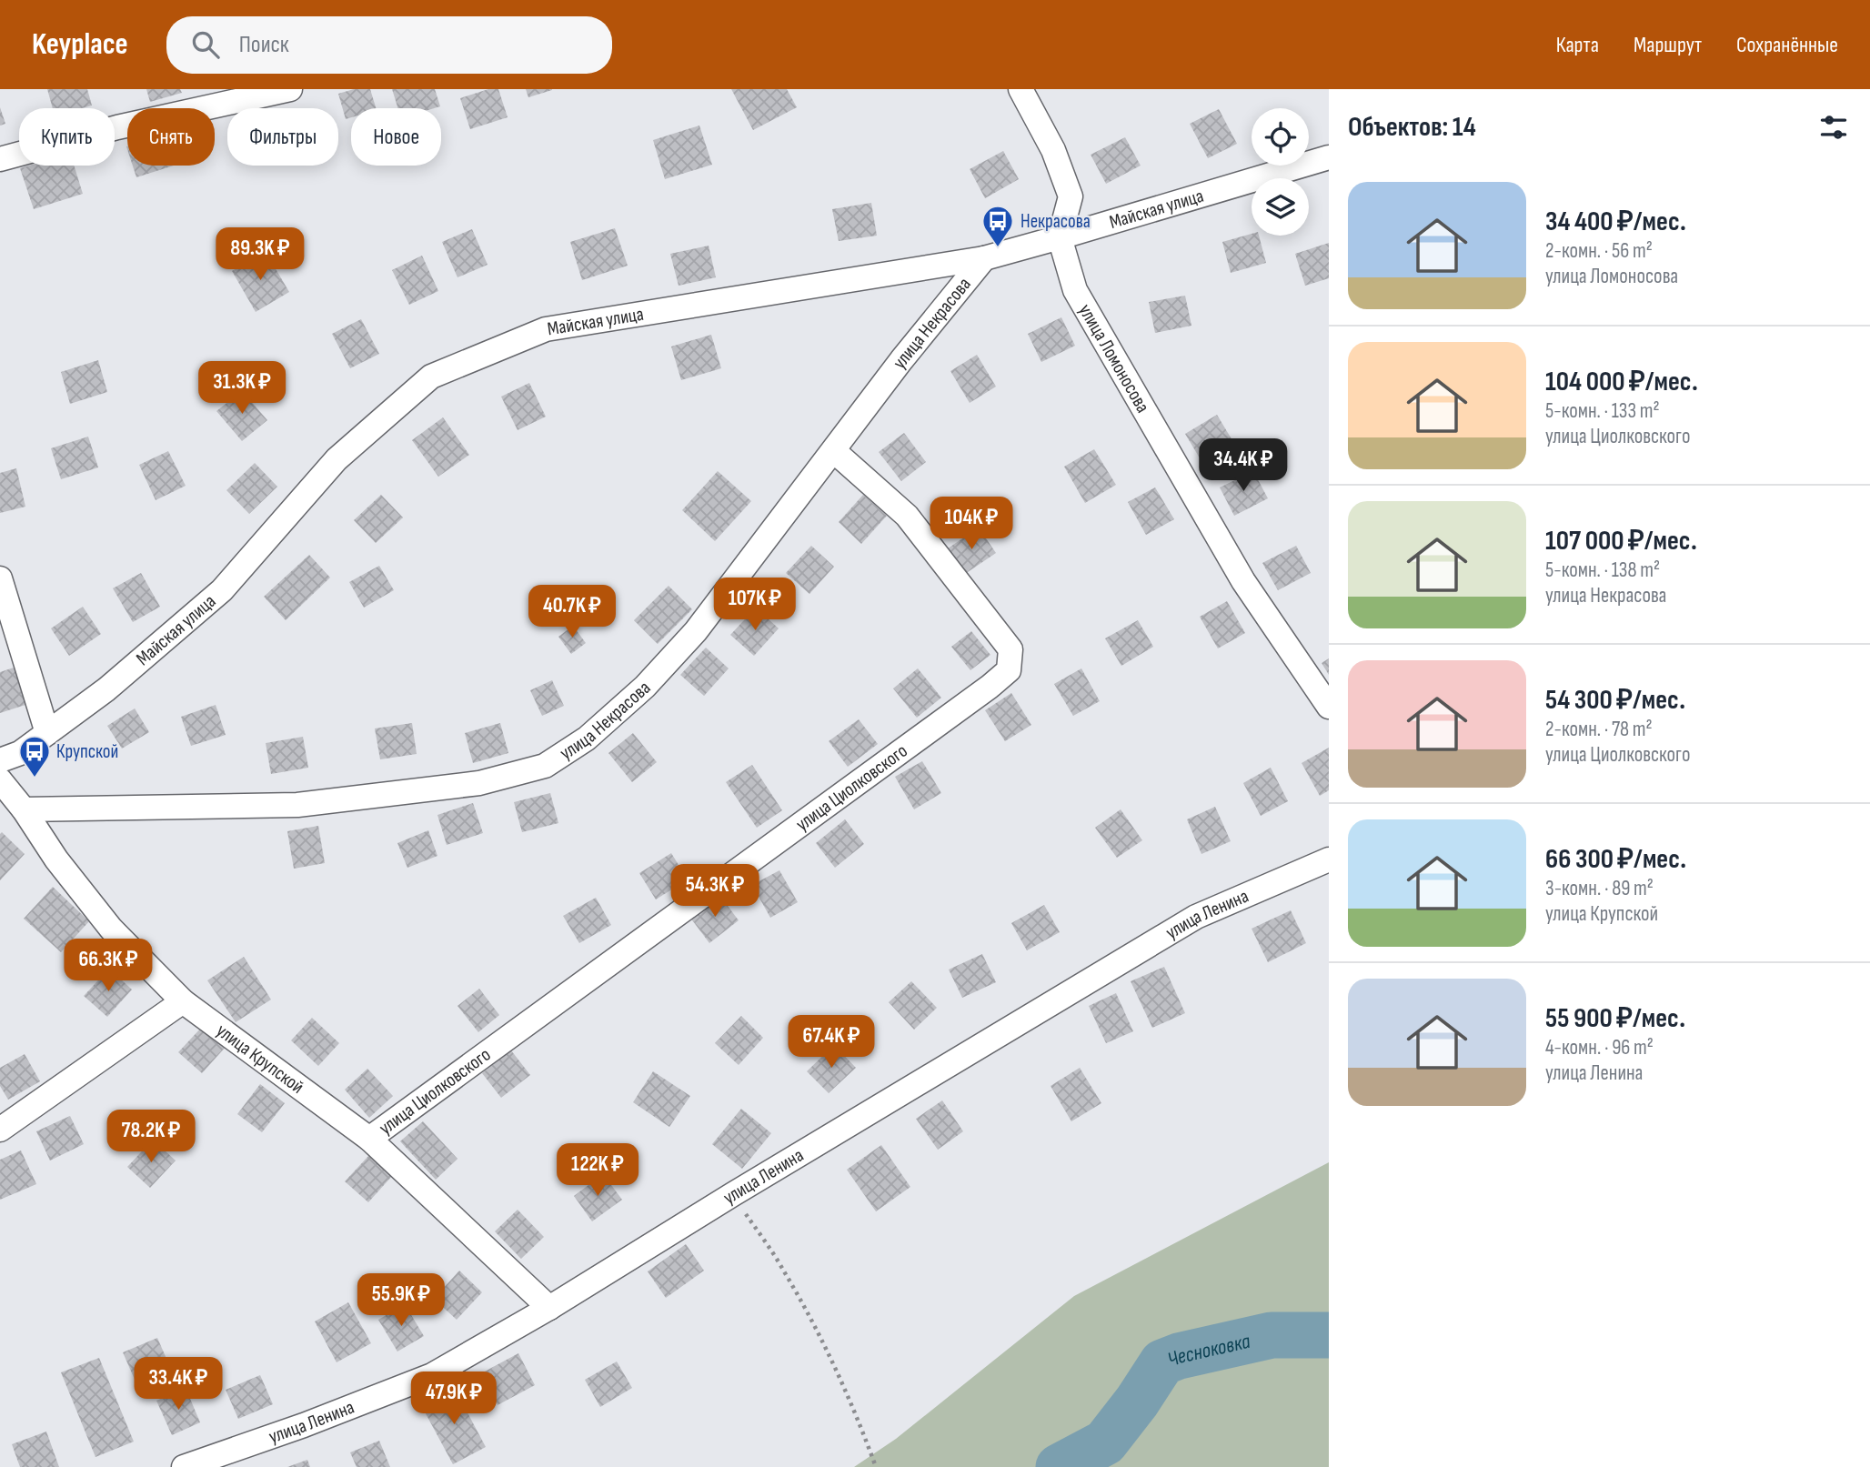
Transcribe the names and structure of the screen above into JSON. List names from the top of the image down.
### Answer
{
  "streets": {
    "street": [
      "Майская улица",
      "улица Некрасова",
      "улица Ломоносова",
      "улица Циолковского",
      "улица Ленина",
      "улица Крупской"
    ]
  },
  "crossings": [
    ["Майская улица", "улица Некрасова"],
    ["Майская улица", "улица Ломоносова"],
    ["улица Некрасова", "улица Циолковского"],
    ["улица Некрасова", "улица Крупской"],
    ["улица Циолковского", "улица Крупской"],
    ["улица Ленина", "улица Крупской"]
  ],
  "water": ["Чесноковка"],
  "places": {
    "bus stop": ["Некрасова", "Крупской"]
  },
  "page": {
    "header": "Keyplace",
    "search": "Поиск",
    "nav": ["Карта", "Маршрут", "Сохранённые"],
    "heading": "Объектов: 14",
    "chip": [
      "Купить",
      "Снять",
      "Фильтры",
      "Новое"
    ],
    "list": [
      {
        "name": "34 400 ₽/мес.",
        "note": "2-комн. · 56 m² · улица Ломоносова"
      },
      {
        "name": "104 000 ₽/мес.",
        "note": "5-комн. · 133 m² · улица Циолковского"
      },
      {
        "name": "107 000 ₽/мес.",
        "note": "5-комн. · 138 m² · улица Некрасова"
      },
      {
        "name": "54 300 ₽/мес.",
        "note": "2-комн. · 78 m² · улица Циолковского"
      },
      {
        "name": "66 300 ₽/мес.",
        "note": "3-комн. · 89 m² · улица Крупской"
      },
      {
        "name": "55 900 ₽/мес.",
        "note": "4-комн. · 96 m² · улица Ленина"
      }
    ],
    "price": [
      "89.3K ₽",
      "31.3K ₽",
      "34.4K ₽",
      "104K ₽",
      "107K ₽",
      "40.7K ₽",
      "54.3K ₽",
      "66.3K ₽",
      "67.4K ₽",
      "78.2K ₽",
      "122K ₽",
      "55.9K ₽",
      "33.4K ₽",
      "47.9K ₽"
    ]
  }
}
